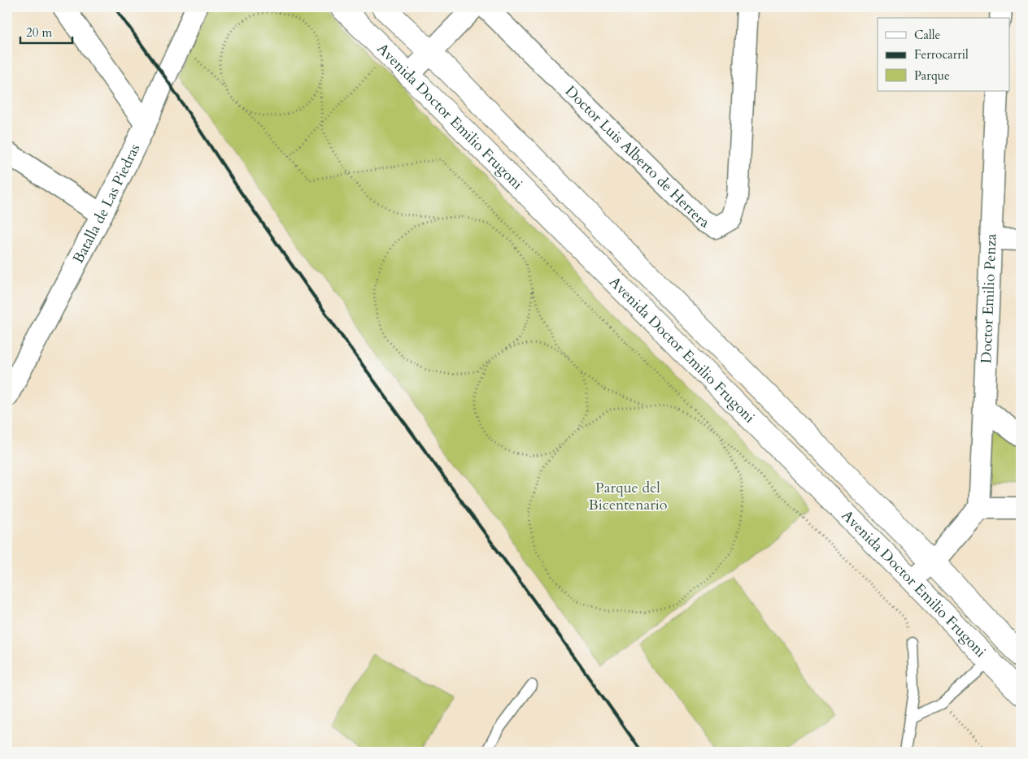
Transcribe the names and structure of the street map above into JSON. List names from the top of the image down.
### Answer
{
  "streets": {
    "street": [
      "Avenida Doctor Emilio Frugoni",
      "Doctor Luis Alberto de Herrera",
      "Batalla de Las Piedras",
      "Doctor Emilio Penza"
    ]
  },
  "parks": ["Parque del Bicentenario"],
  "legend": ["Calle", "Ferrocarril", "Parque"],
  "scale_bar": "20 m"
}
